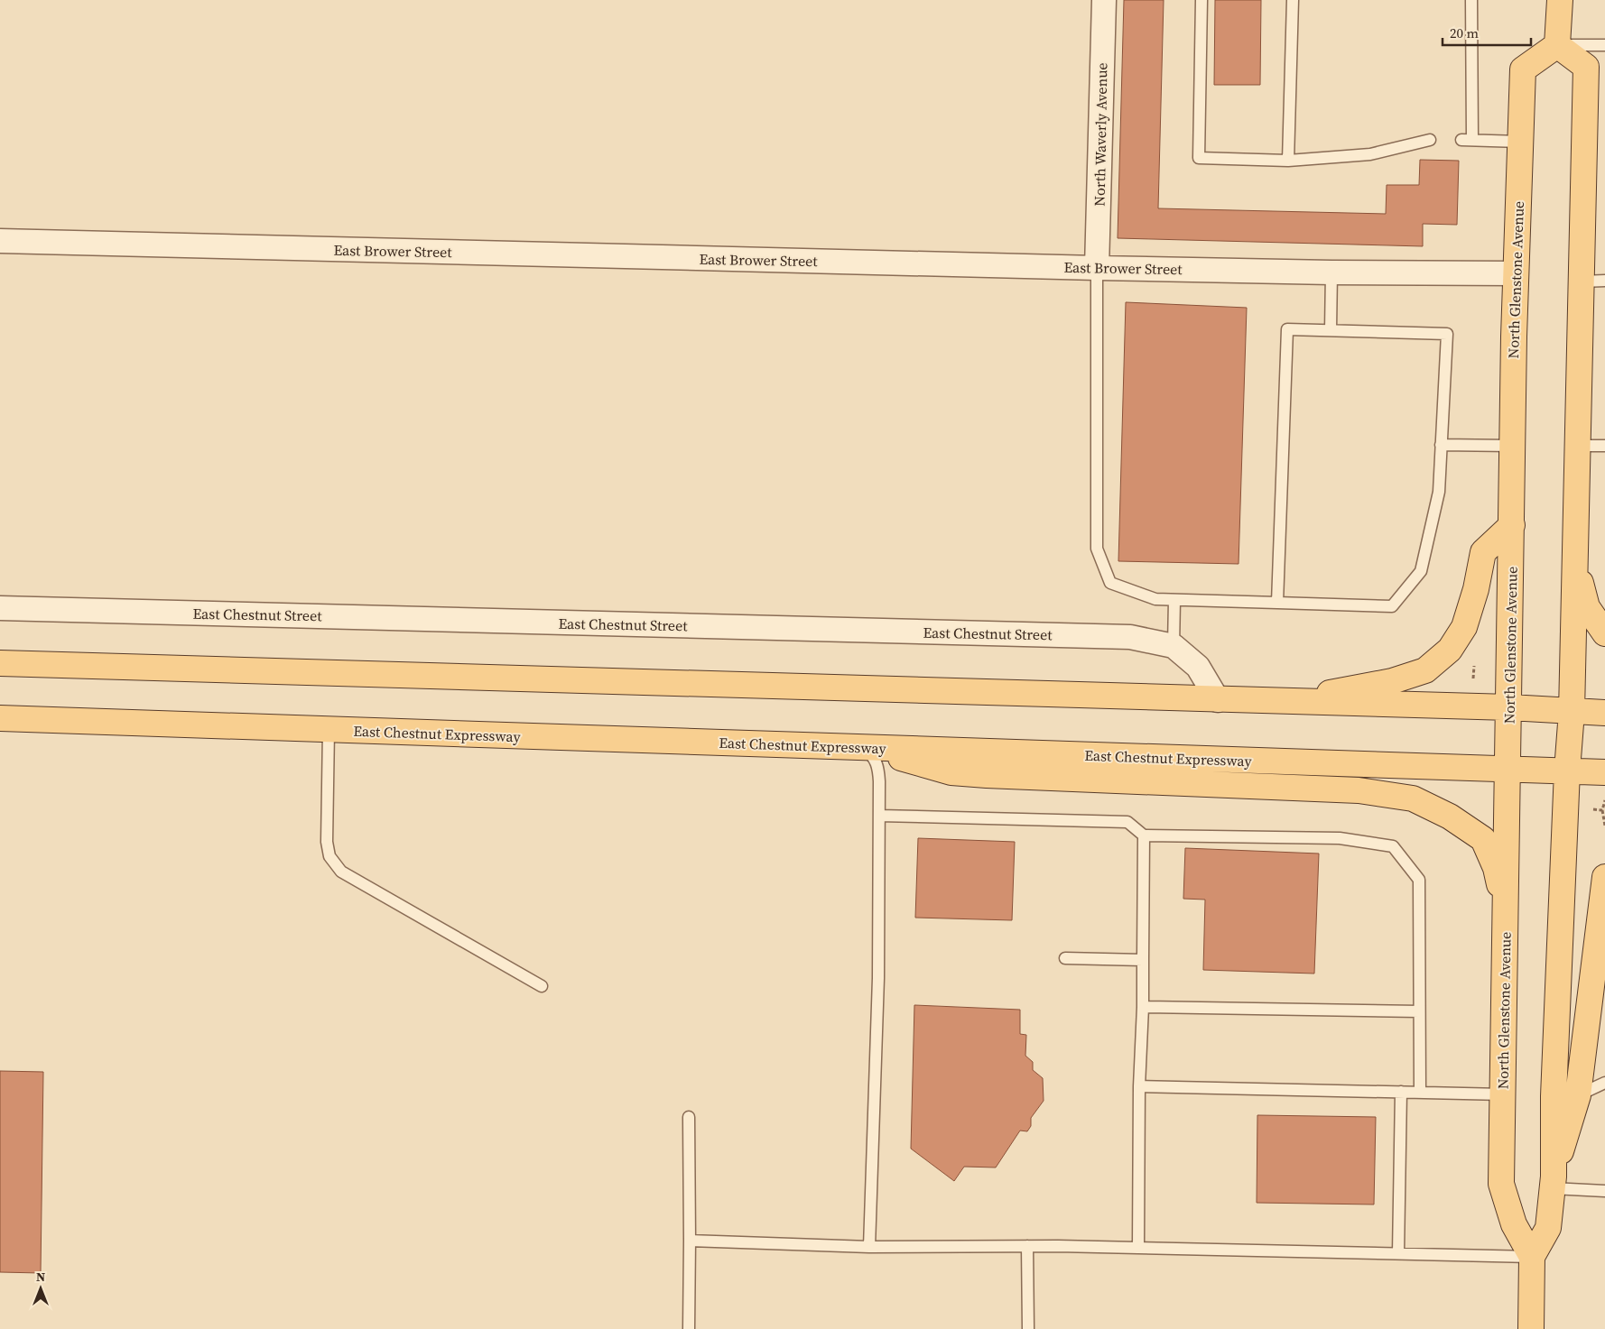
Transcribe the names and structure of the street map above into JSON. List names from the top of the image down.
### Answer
{
  "streets": {
    "main road": ["North Glenstone Avenue", "East Chestnut Expressway"],
    "street": ["North Waverly Avenue", "East Brower Street", "East Chestnut Street"]
  },
  "crossings": [
    ["North Waverly Avenue", "East Brower Street"],
    ["East Brower Street", "North Glenstone Avenue"],
    ["North Glenstone Avenue", "East Chestnut Expressway"]
  ],
  "scale_bar": "20 m",
  "north": "top"
}
